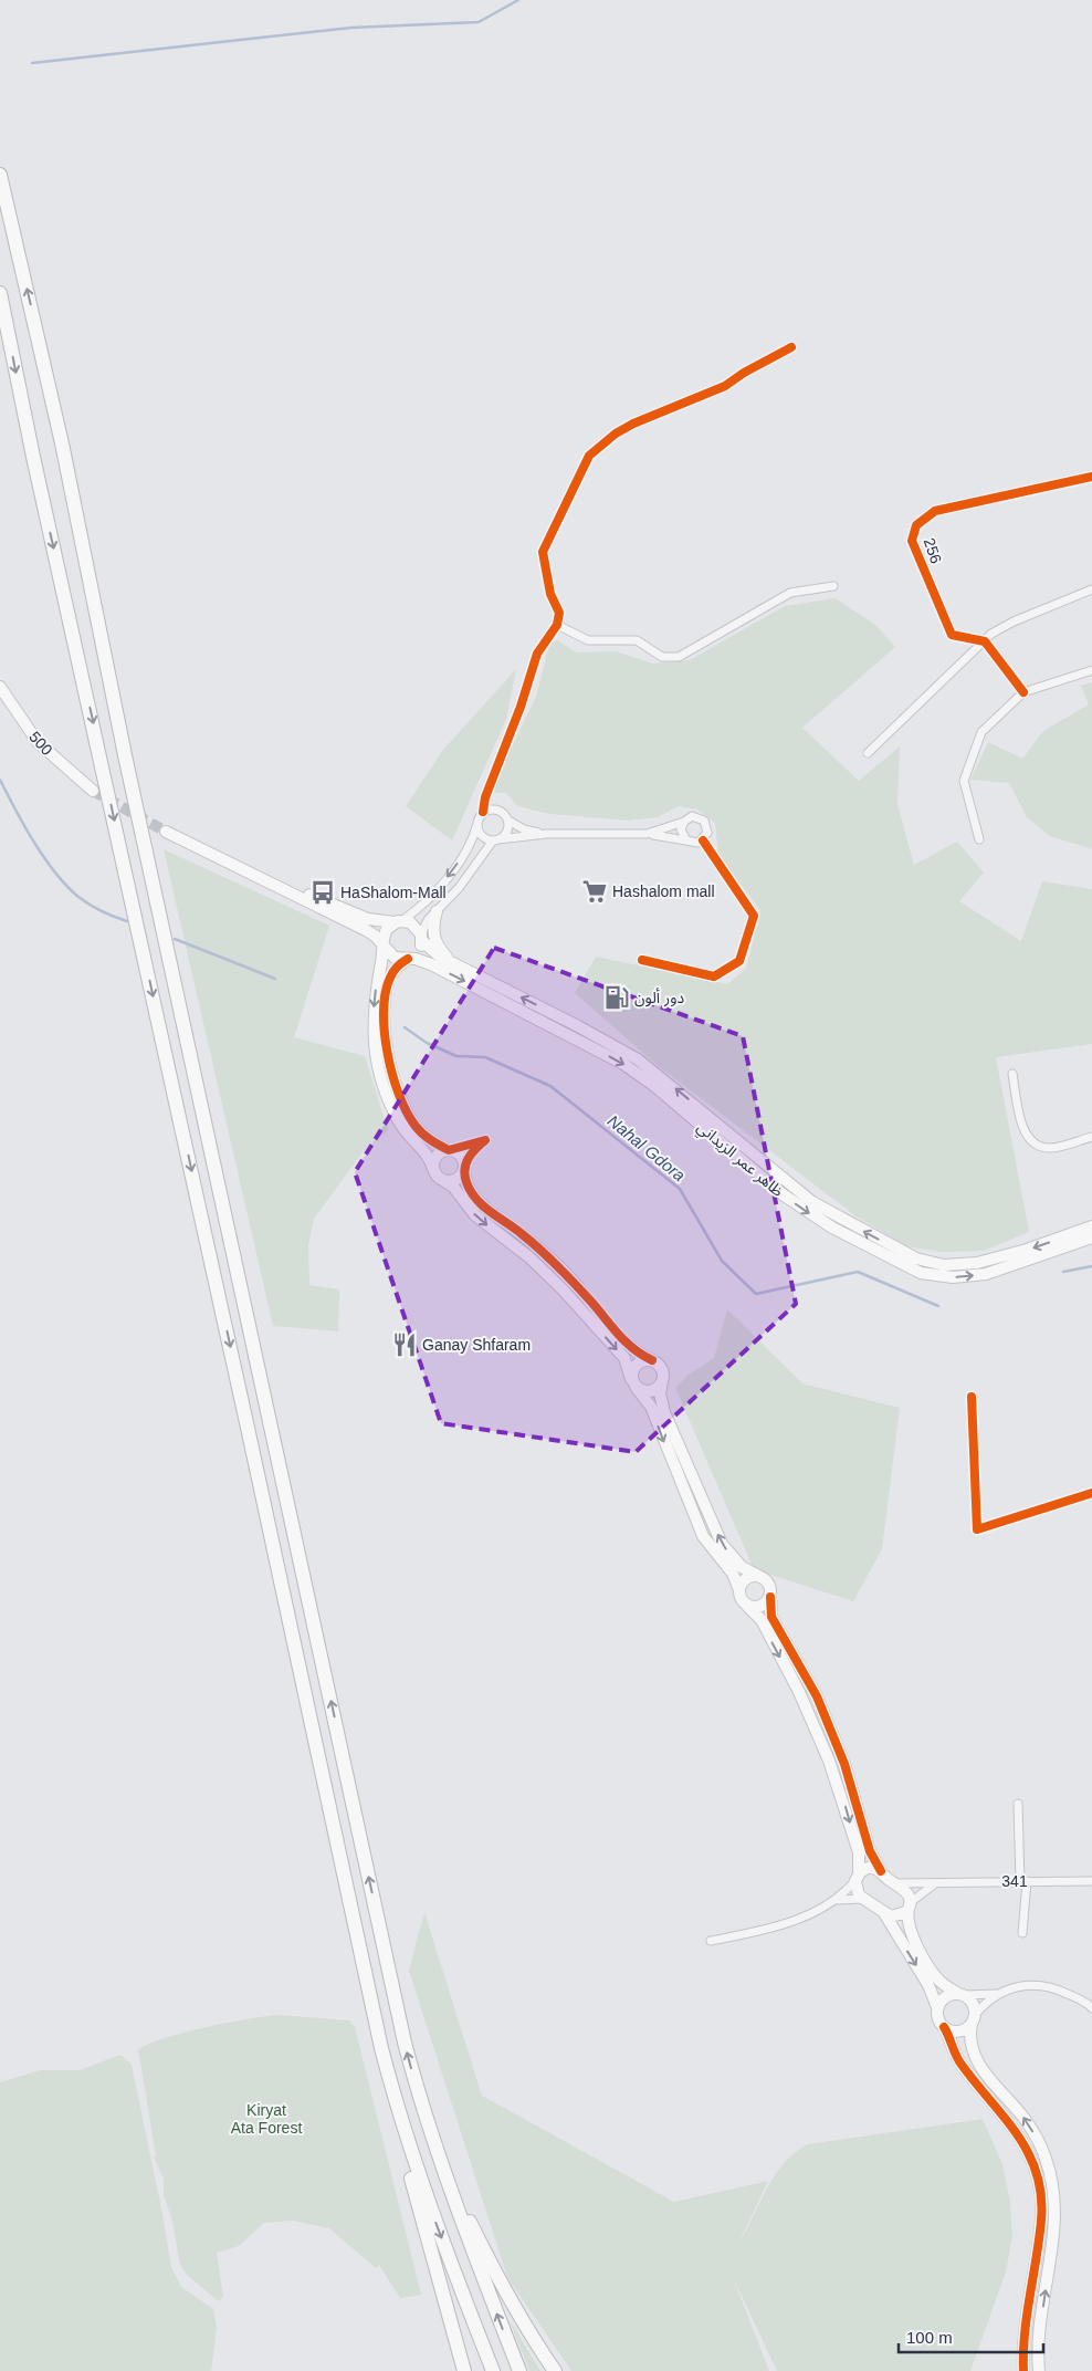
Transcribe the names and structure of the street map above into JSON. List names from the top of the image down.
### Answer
{
  "streets": {
    "street": [
      "256",
      "500",
      "ظاهر عمر الزيداني",
      "341"
    ]
  },
  "water": ["Nahal Gdora"],
  "parks": ["Kiryat Ata Forest"],
  "places": {
    "supermarket": ["Hashalom mall"],
    "bus stop": ["HaShalom-Mall"],
    "fuel station": ["دور ألون"],
    "restaurant": ["Ganay Shfaram"]
  },
  "scale_bar": "100 m"
}
